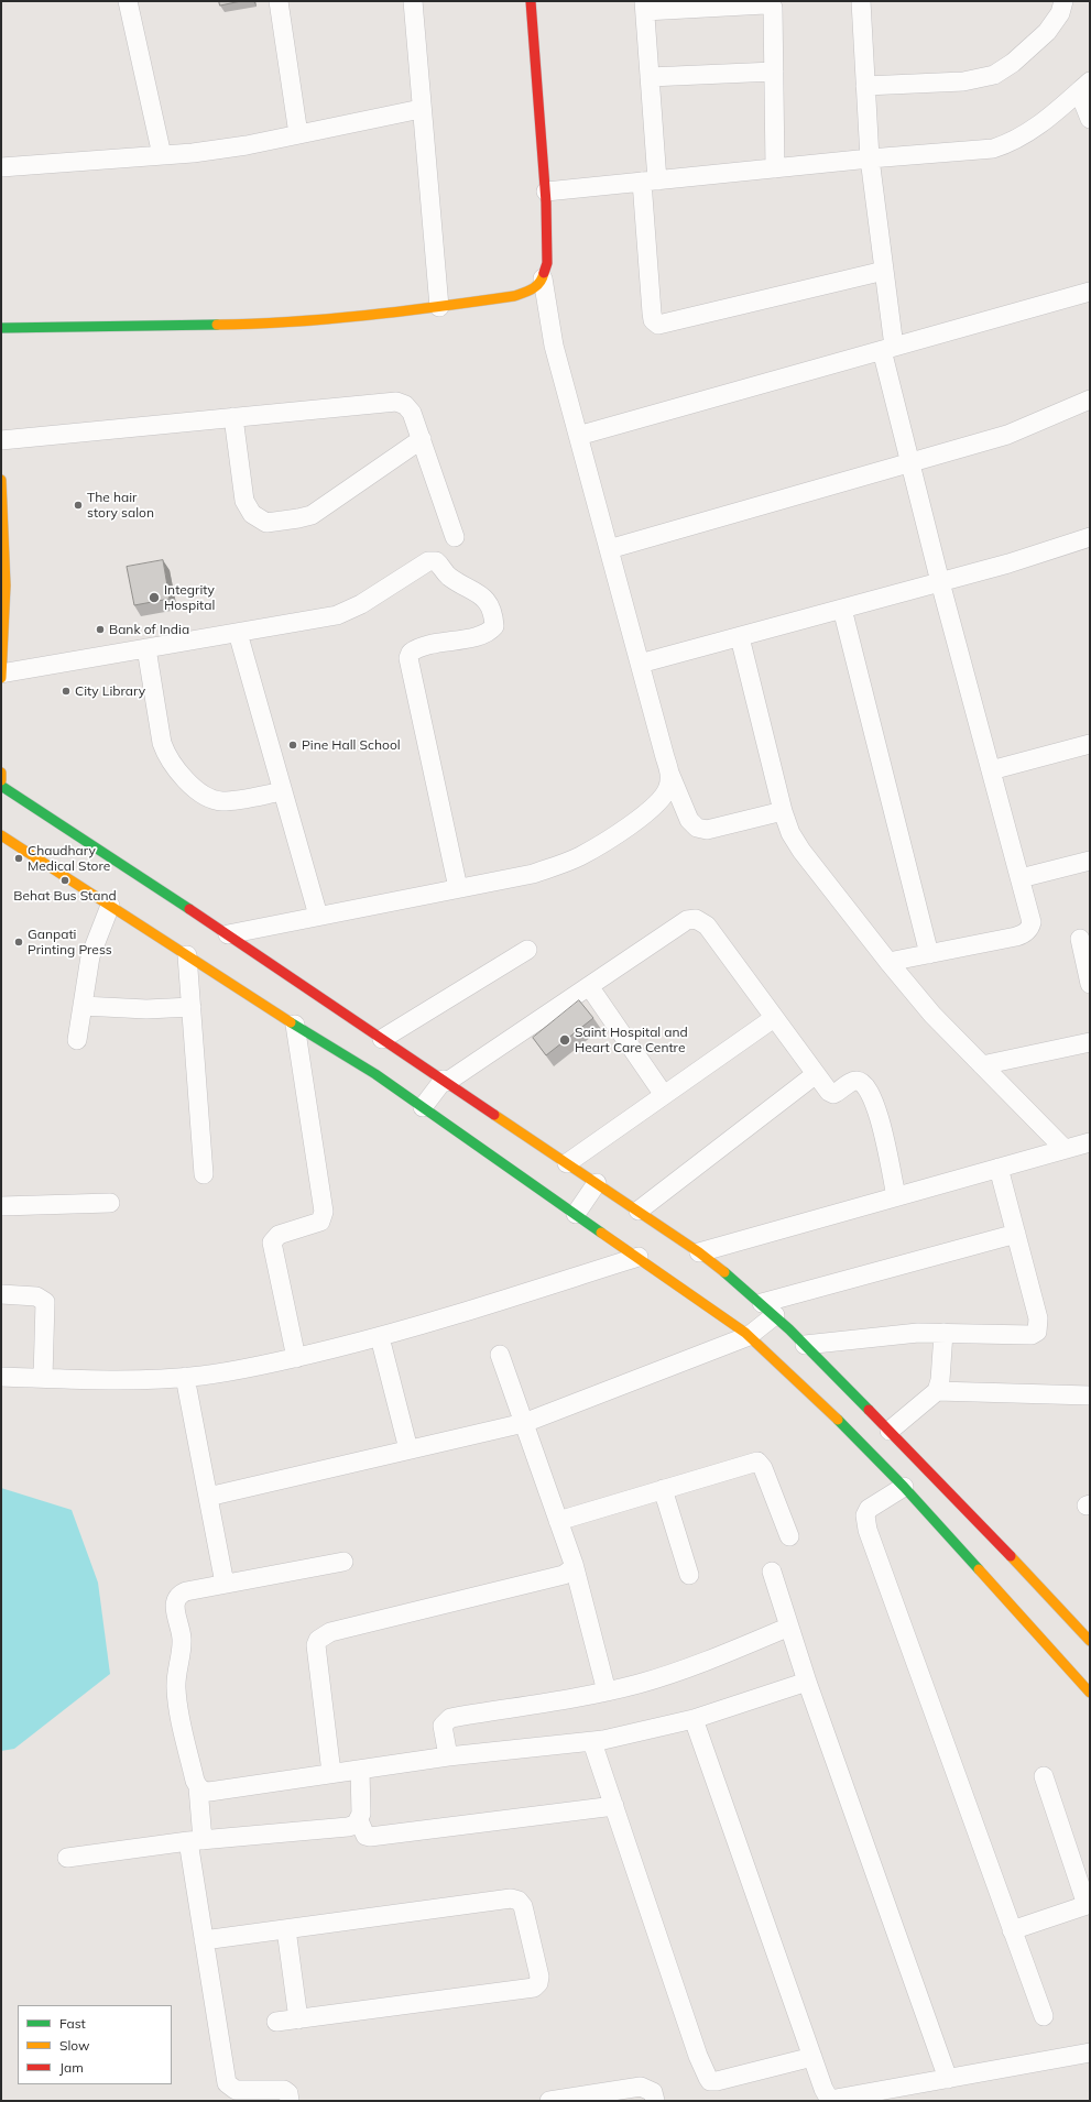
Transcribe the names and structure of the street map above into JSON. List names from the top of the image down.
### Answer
{
  "places": [
    "The hair story salon",
    "Integrity Hospital",
    "Bank of India",
    "City Library",
    "Pine Hall School",
    "Chaudhary Medical Store",
    "Behat Bus Stand",
    "Ganpati Printing Press",
    "Saint Hospital and Heart Care Centre"
  ],
  "legend": ["Fast", "Slow", "Jam"]
}
